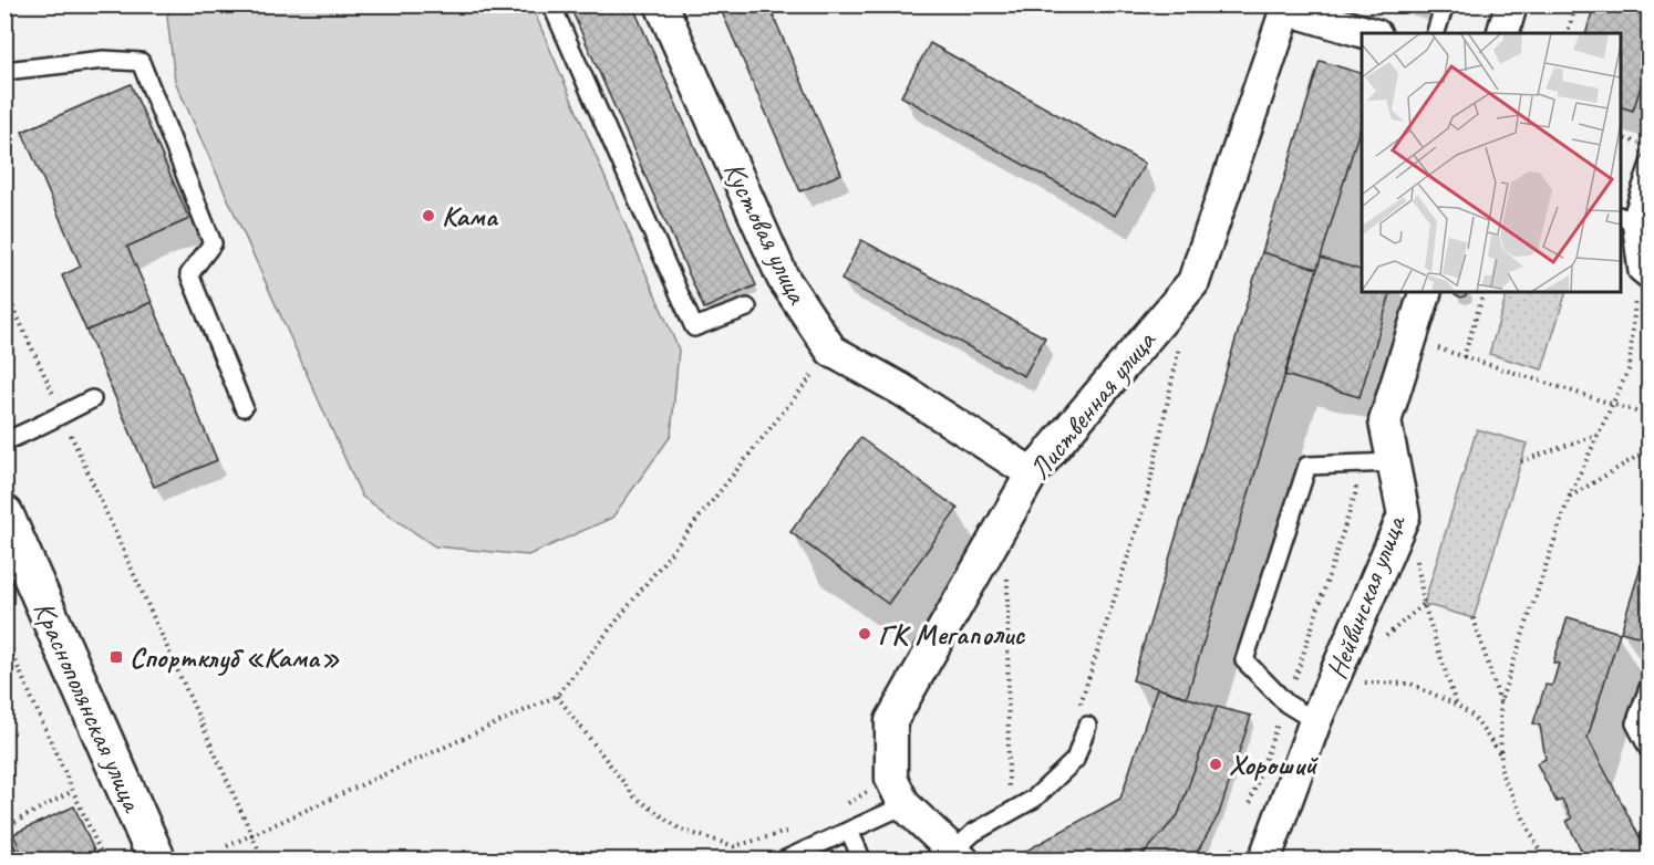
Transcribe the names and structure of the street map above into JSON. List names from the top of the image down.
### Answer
{
  "streets": {
    "main road": ["Краснополянская улица"],
    "street": ["Кустовая улица", "Лиственная улица", "Нейвинская улица"]
  },
  "crossings": [
    ["Кустовая улица", "Лиственная улица"]
  ],
  "places": {
    "other": ["Кама", "ГК Мегаполис", "Хороший"],
    "transit": ["Спортклуб «Кама»"]
  }
}
